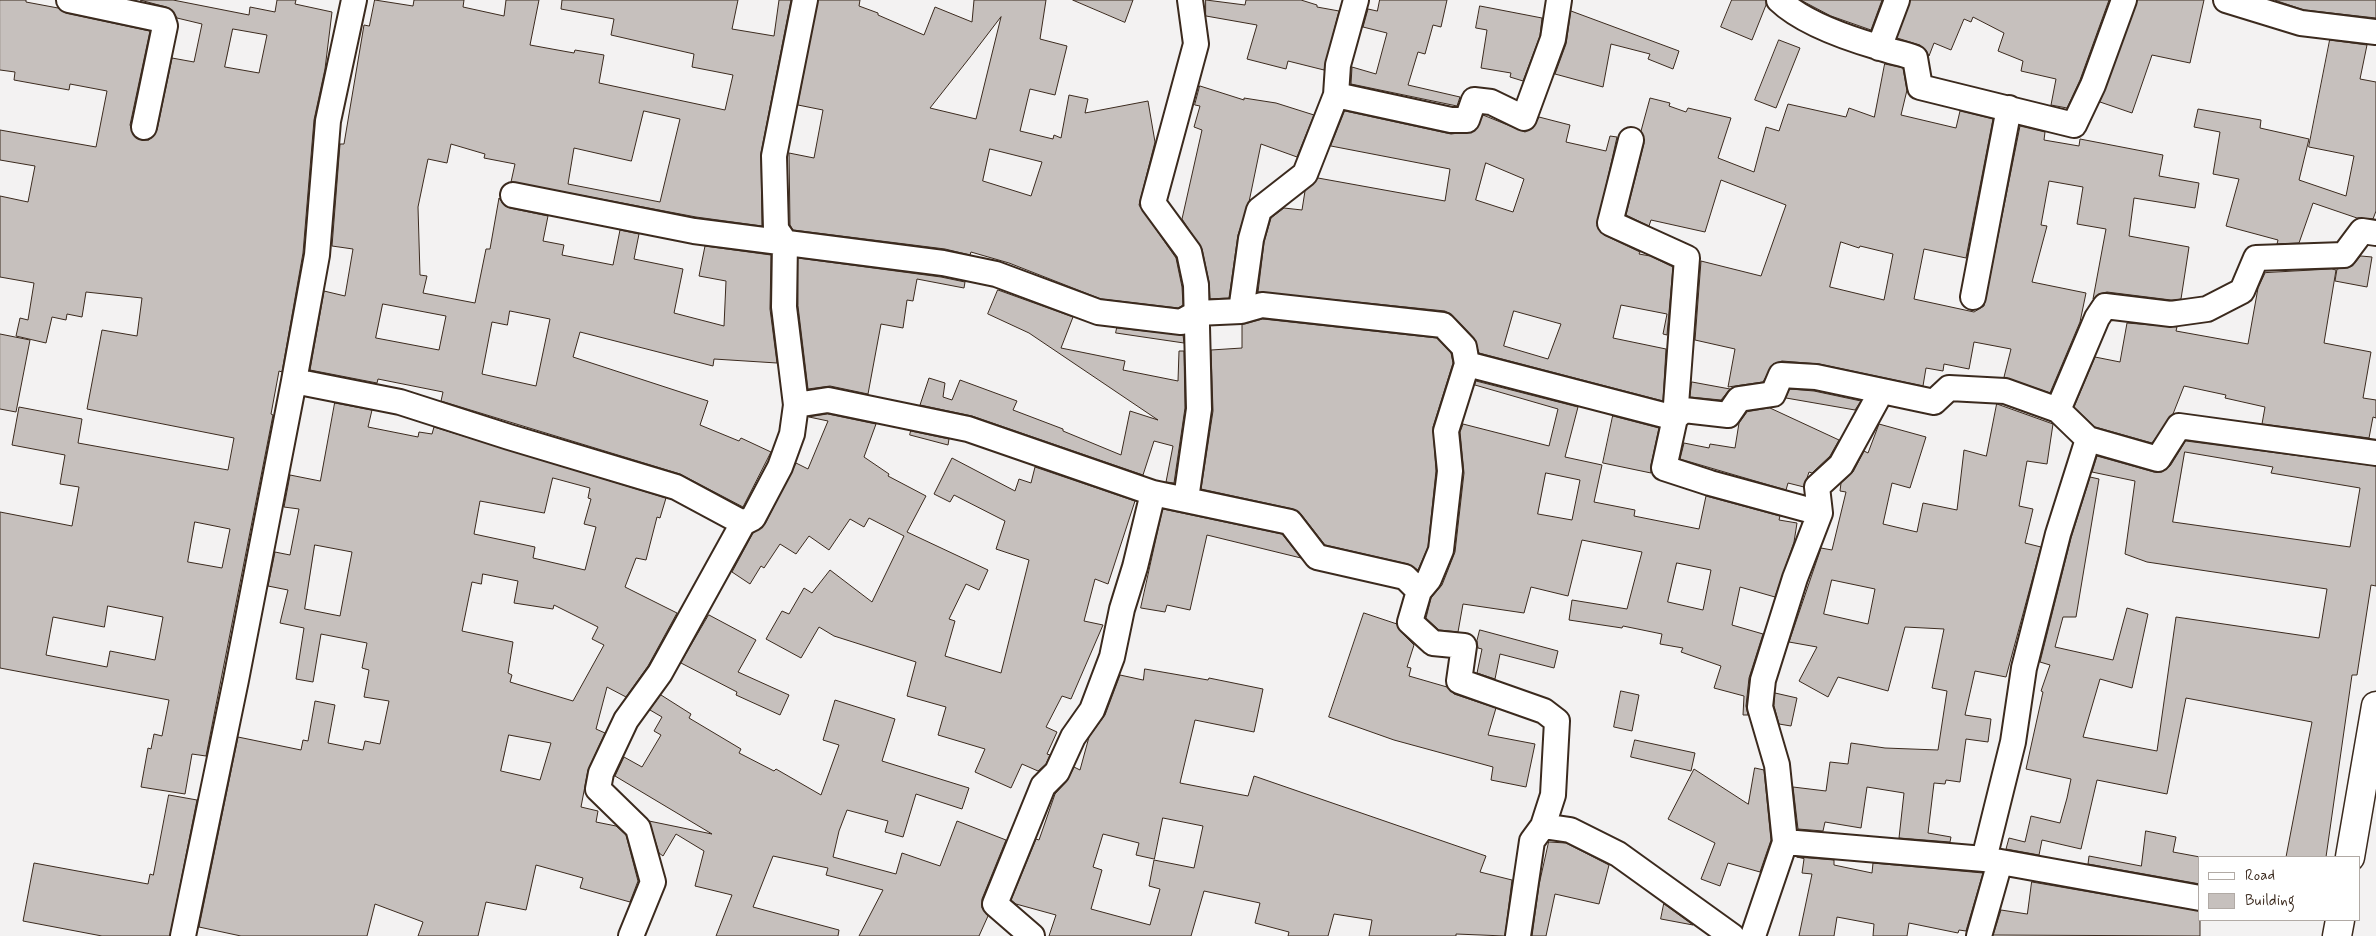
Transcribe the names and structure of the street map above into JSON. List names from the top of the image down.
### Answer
{
  "legend": ["Road", "Building"]
}
